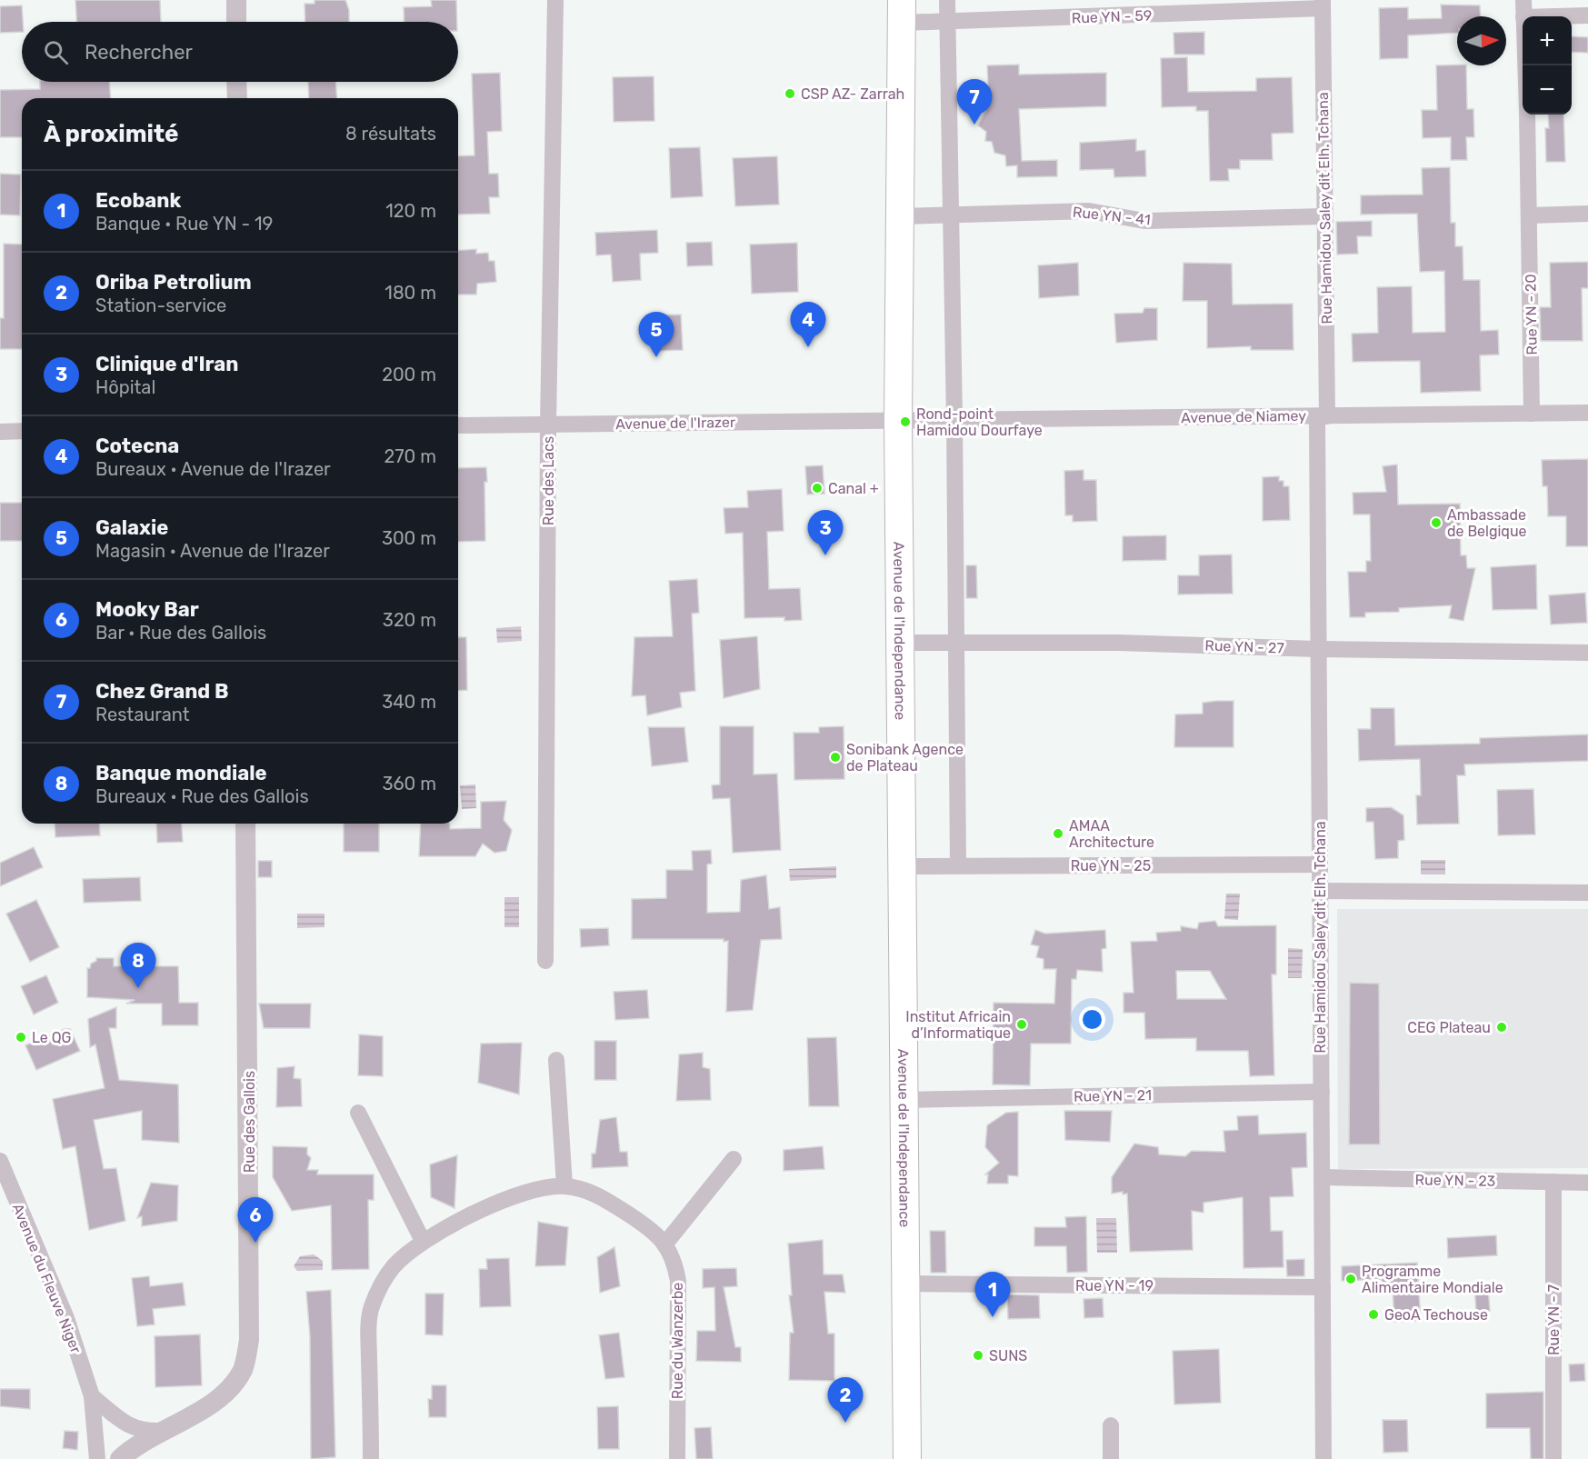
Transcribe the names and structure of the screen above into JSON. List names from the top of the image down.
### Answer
{
  "streets": {
    "highway": ["Avenue de l'Independance"],
    "street": [
      "Rue YN - 59",
      "Rue Hamidou Saley dit Elh. Tchana",
      "Rue YN - 41",
      "Rue YN - 20",
      "Avenue de Niamey",
      "Avenue de l'Irazer",
      "Rue des Lacs",
      "Rue YN - 27",
      "Rue YN - 25",
      "Rue YN - 21",
      "Rue des Gallois",
      "Rue YN - 23",
      "Avenue du Fleuve Niger",
      "Rue YN - 19",
      "Rue YN - 7",
      "Rue du Wanzerbe"
    ]
  },
  "crossings": [
    ["Rue YN - 59", "Rue Hamidou Saley dit Elh. Tchana"],
    ["Rue YN - 59", "Avenue de l'Independance"],
    ["Rue Hamidou Saley dit Elh. Tchana", "Rue YN - 41"],
    ["Rue Hamidou Saley dit Elh. Tchana", "Avenue de Niamey"],
    ["Rue Hamidou Saley dit Elh. Tchana", "Rue YN - 27"],
    ["Rue Hamidou Saley dit Elh. Tchana", "Rue YN - 25"],
    ["Rue Hamidou Saley dit Elh. Tchana", "Rue YN - 21"],
    ["Rue Hamidou Saley dit Elh. Tchana", "Rue YN - 23"],
    ["Rue Hamidou Saley dit Elh. Tchana", "Rue YN - 19"],
    ["Rue YN - 41", "Avenue de l'Independance"],
    ["Rue YN - 20", "Avenue de Niamey"],
    ["Avenue de Niamey", "Avenue de l'Irazer"],
    ["Avenue de Niamey", "Avenue de l'Independance"],
    ["Avenue de l'Irazer", "Rue des Lacs"],
    ["Avenue de l'Irazer", "Avenue de l'Independance"],
    ["Avenue de l'Independance", "Rue YN - 27"],
    ["Avenue de l'Independance", "Rue YN - 25"],
    ["Avenue de l'Independance", "Rue YN - 21"],
    ["Avenue de l'Independance", "Rue YN - 19"],
    ["Rue YN - 23", "Rue YN - 7"]
  ],
  "places": [
    "CSP AZ- Zarrah",
    "Rond-point Hamidou Dourfaye",
    "Canal +",
    "Ambassade de Belgique",
    "Sonibank Agence de Plateau",
    "AMAA Architecture",
    "Institut Africain d’Informatique",
    "CEG Plateau",
    "Le QG",
    "Programme Alimentaire Mondiale",
    "GeoA Techouse",
    "SUNS"
  ],
  "north": "right",
  "page": {
    "map_buttons": ["+", "−"],
    "search": "Rechercher",
    "pins": [
      "7",
      "4",
      "5",
      "3",
      "8",
      "6",
      "1",
      "2"
    ],
    "heading": ["À proximité", "8 résultats"],
    "list": [
      {
        "mark": "1",
        "name": "Ecobank",
        "note": "Banque · Rue YN - 19",
        "value": "120 m"
      },
      {
        "mark": "2",
        "name": "Oriba Petrolium",
        "note": "Station-service",
        "value": "180 m"
      },
      {
        "mark": "3",
        "name": "Clinique d'Iran",
        "note": "Hôpital",
        "value": "200 m"
      },
      {
        "mark": "4",
        "name": "Cotecna",
        "note": "Bureaux · Avenue de l'Irazer",
        "value": "270 m"
      },
      {
        "mark": "5",
        "name": "Galaxie",
        "note": "Magasin · Avenue de l'Irazer",
        "value": "300 m"
      },
      {
        "mark": "6",
        "name": "Mooky Bar",
        "note": "Bar · Rue des Gallois",
        "value": "320 m"
      },
      {
        "mark": "7",
        "name": "Chez Grand B",
        "note": "Restaurant",
        "value": "340 m"
      },
      {
        "mark": "8",
        "name": "Banque mondiale",
        "note": "Bureaux · Rue des Gallois",
        "value": "360 m"
      }
    ]
  }
}
